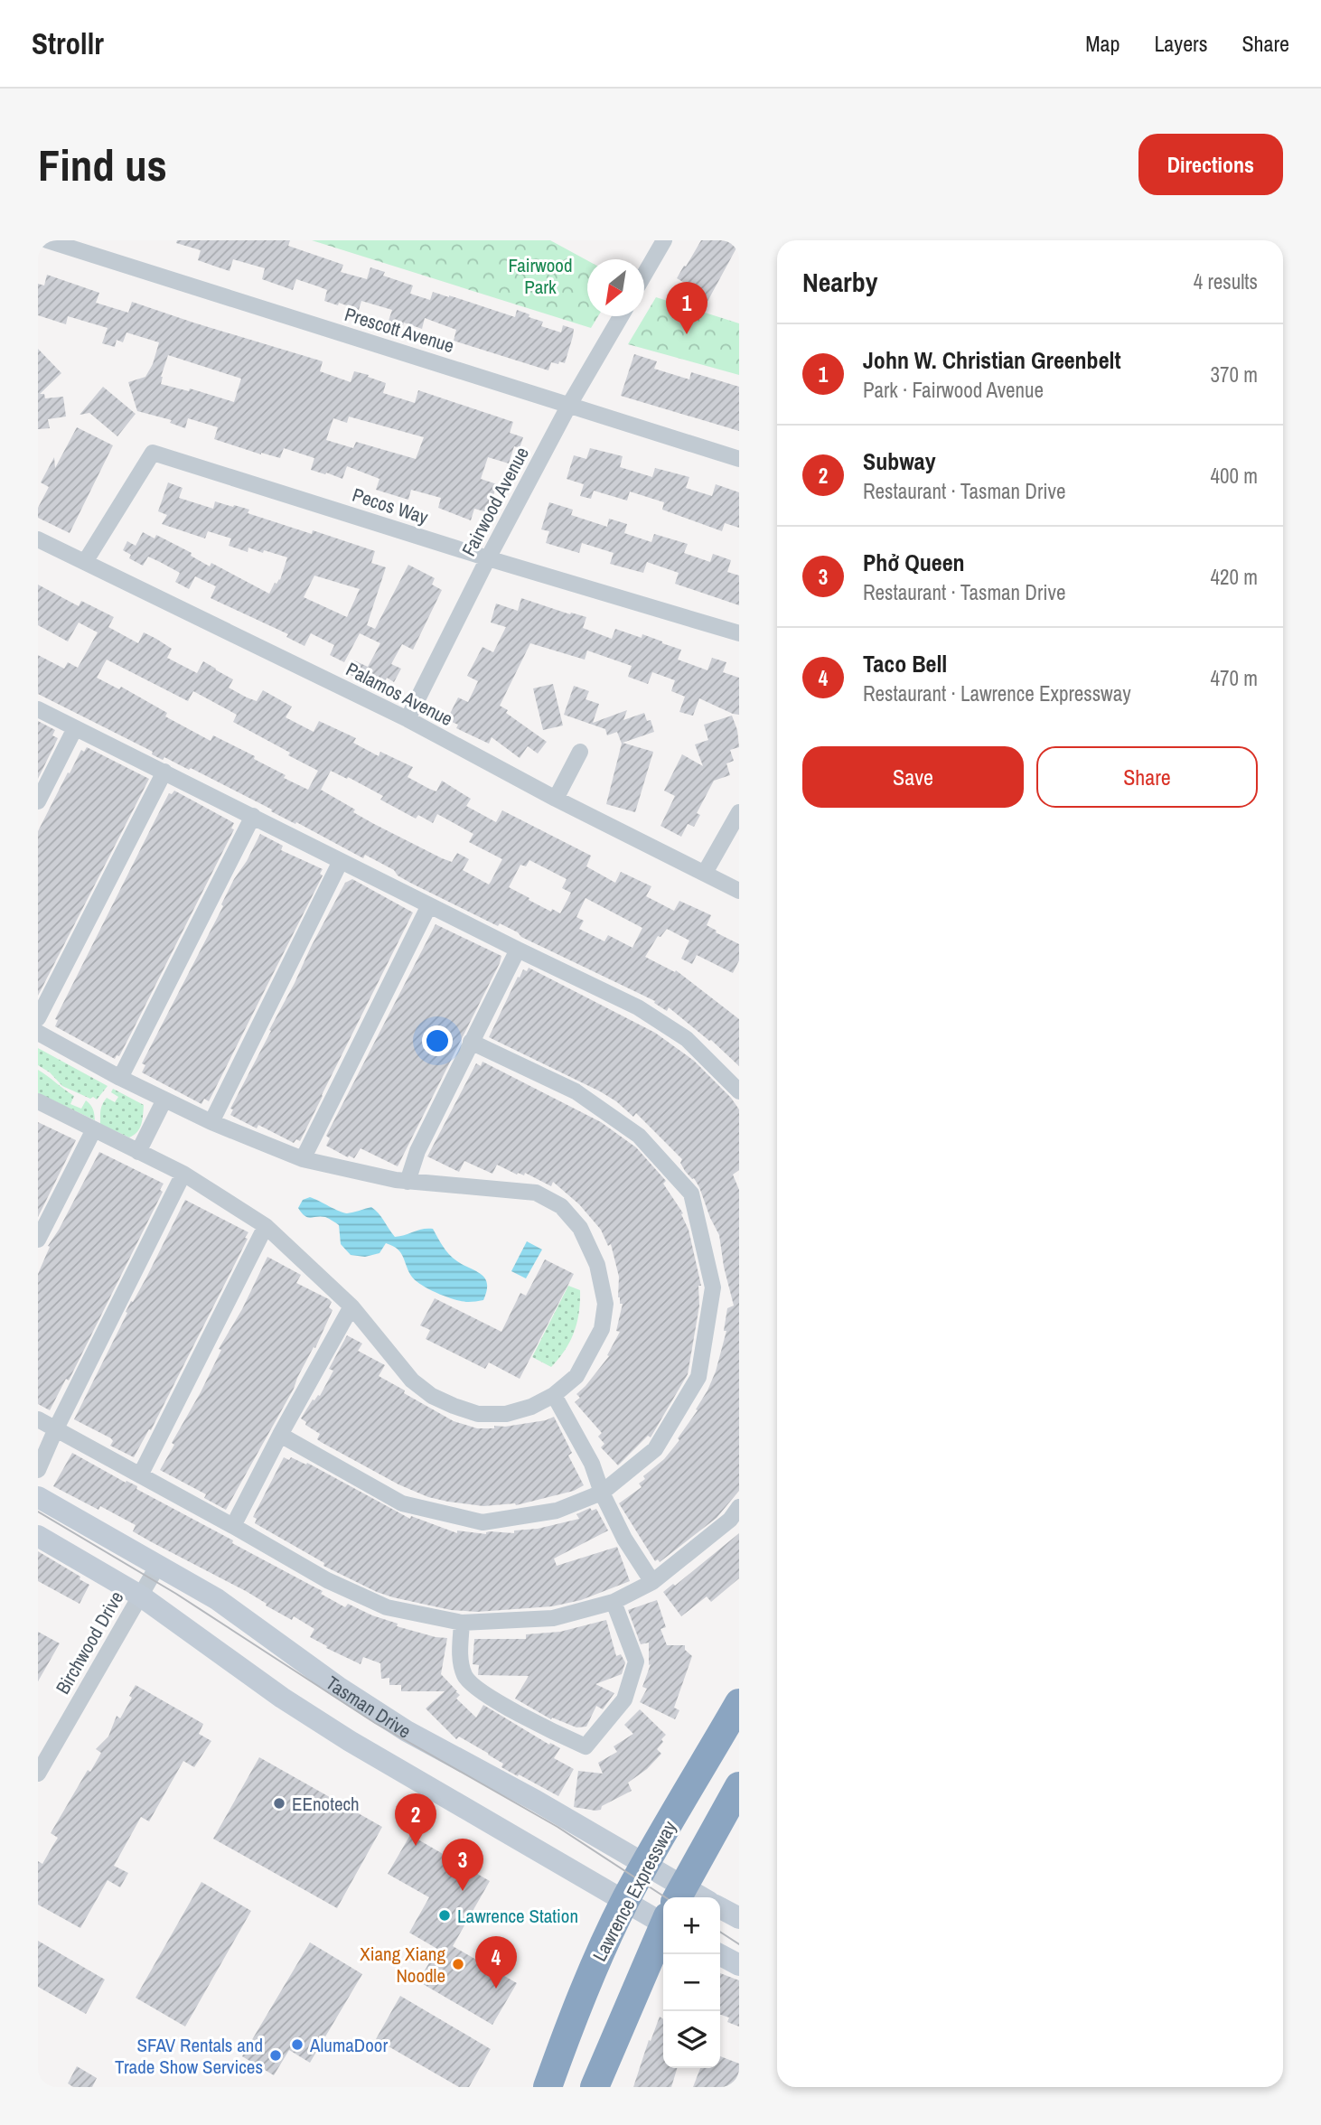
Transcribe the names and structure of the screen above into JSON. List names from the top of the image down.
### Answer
{
  "streets": {
    "highway": ["Lawrence Expressway"],
    "main road": ["Tasman Drive"],
    "street": [
      "Prescott Avenue",
      "Fairwood Avenue",
      "Pecos Way",
      "Palamos Avenue",
      "Birchwood Drive"
    ]
  },
  "crossings": [
    ["Prescott Avenue", "Fairwood Avenue"],
    ["Fairwood Avenue", "Pecos Way"],
    ["Fairwood Avenue", "Palamos Avenue"],
    ["Pecos Way", "Palamos Avenue"],
    ["Birchwood Drive", "Tasman Drive"],
    ["Tasman Drive", "Lawrence Expressway"]
  ],
  "parks": ["Fairwood Park"],
  "places": [
    "EEnotech",
    "Lawrence Station",
    "Xiang Xiang Noodle",
    "AlumaDoor",
    "SFAV Rentals and Trade Show Services"
  ],
  "north": "bottom left",
  "page": {
    "header": "Strollr",
    "nav": ["Map", "Layers", "Share"],
    "buttons": [
      "Directions",
      ["Save", "Share"]
    ],
    "title": "Find us",
    "heading": ["Nearby", "4 results"],
    "pins": [
      "1",
      "2",
      "3",
      "4"
    ],
    "list": [
      {
        "mark": "1",
        "name": "John W. Christian Greenbelt",
        "note": "Park · Fairwood Avenue",
        "value": "370 m"
      },
      {
        "mark": "2",
        "name": "Subway",
        "note": "Restaurant · Tasman Drive",
        "value": "400 m"
      },
      {
        "mark": "3",
        "name": "Phở Queen",
        "note": "Restaurant · Tasman Drive",
        "value": "420 m"
      },
      {
        "mark": "4",
        "name": "Taco Bell",
        "note": "Restaurant · Lawrence Expressway",
        "value": "470 m"
      }
    ],
    "map_buttons": ["+", "−"]
  }
}
